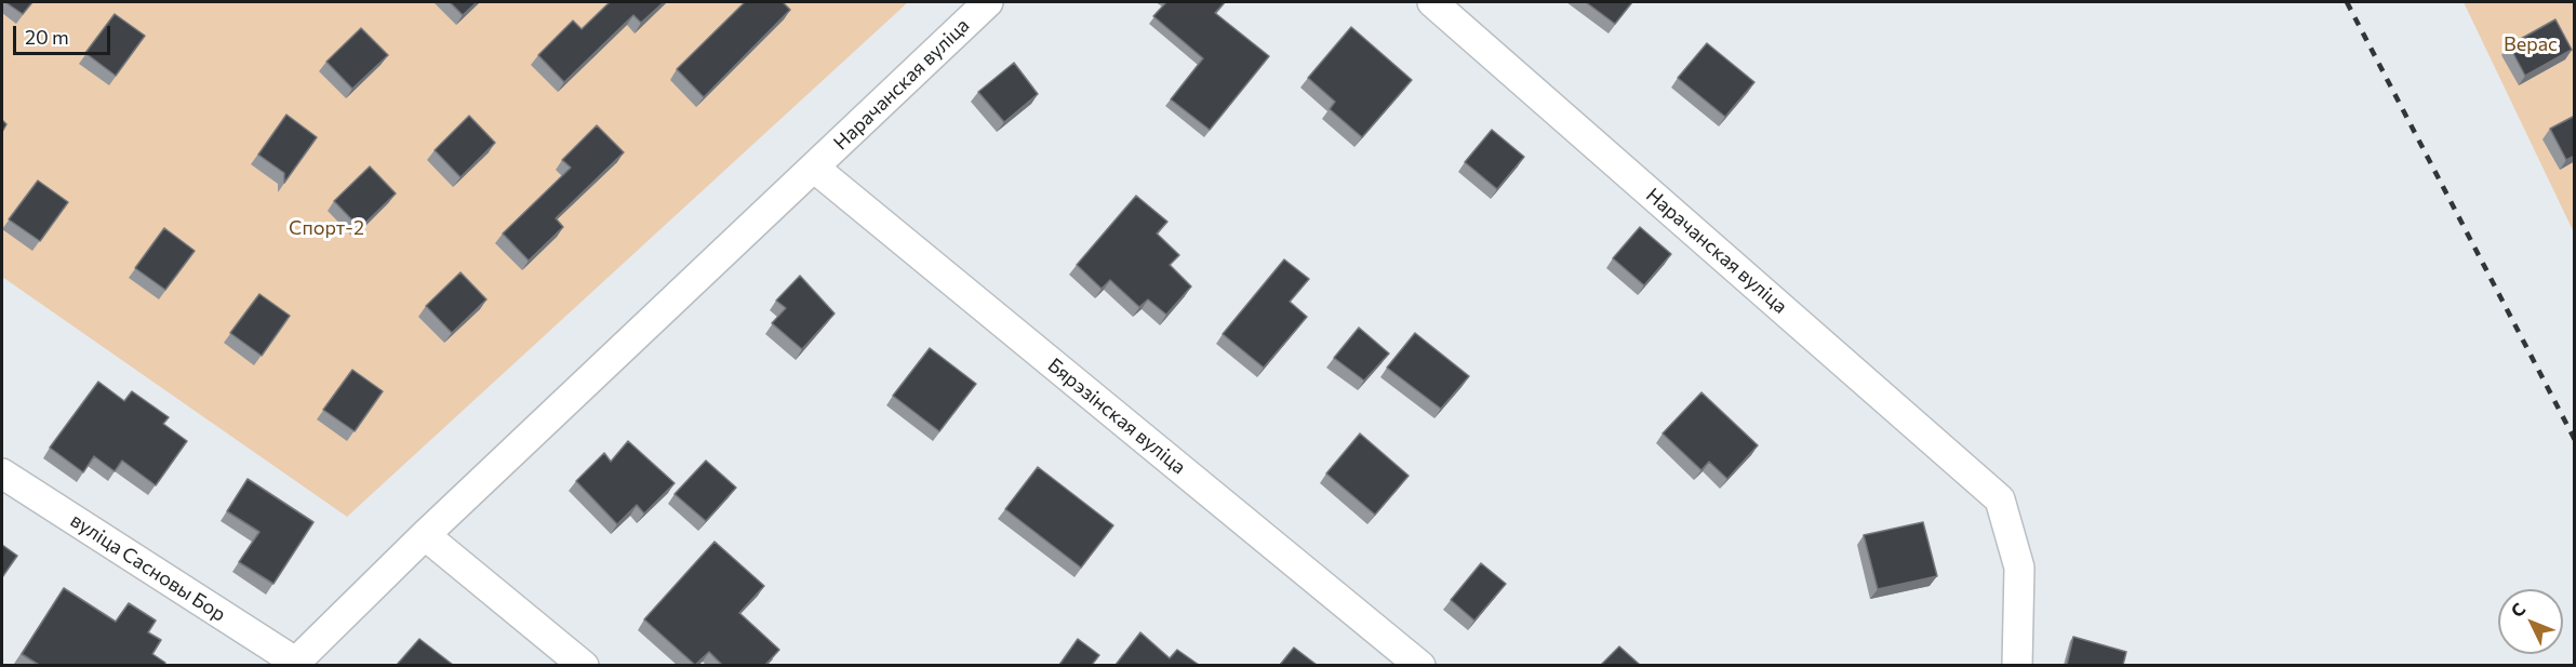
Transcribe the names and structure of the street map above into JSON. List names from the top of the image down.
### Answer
{
  "streets": {
    "street": ["Нарачанская вуліца", "Бярэзінская вуліца", "вуліца Сасновы Бор"]
  },
  "crossings": [
    ["Нарачанская вуліца", "Бярэзінская вуліца"],
    ["Нарачанская вуліца", "вуліца Сасновы Бор"]
  ],
  "parks": ["Верас", "Спорт-2"],
  "scale_bar": "20 m",
  "north": "top left"
}
